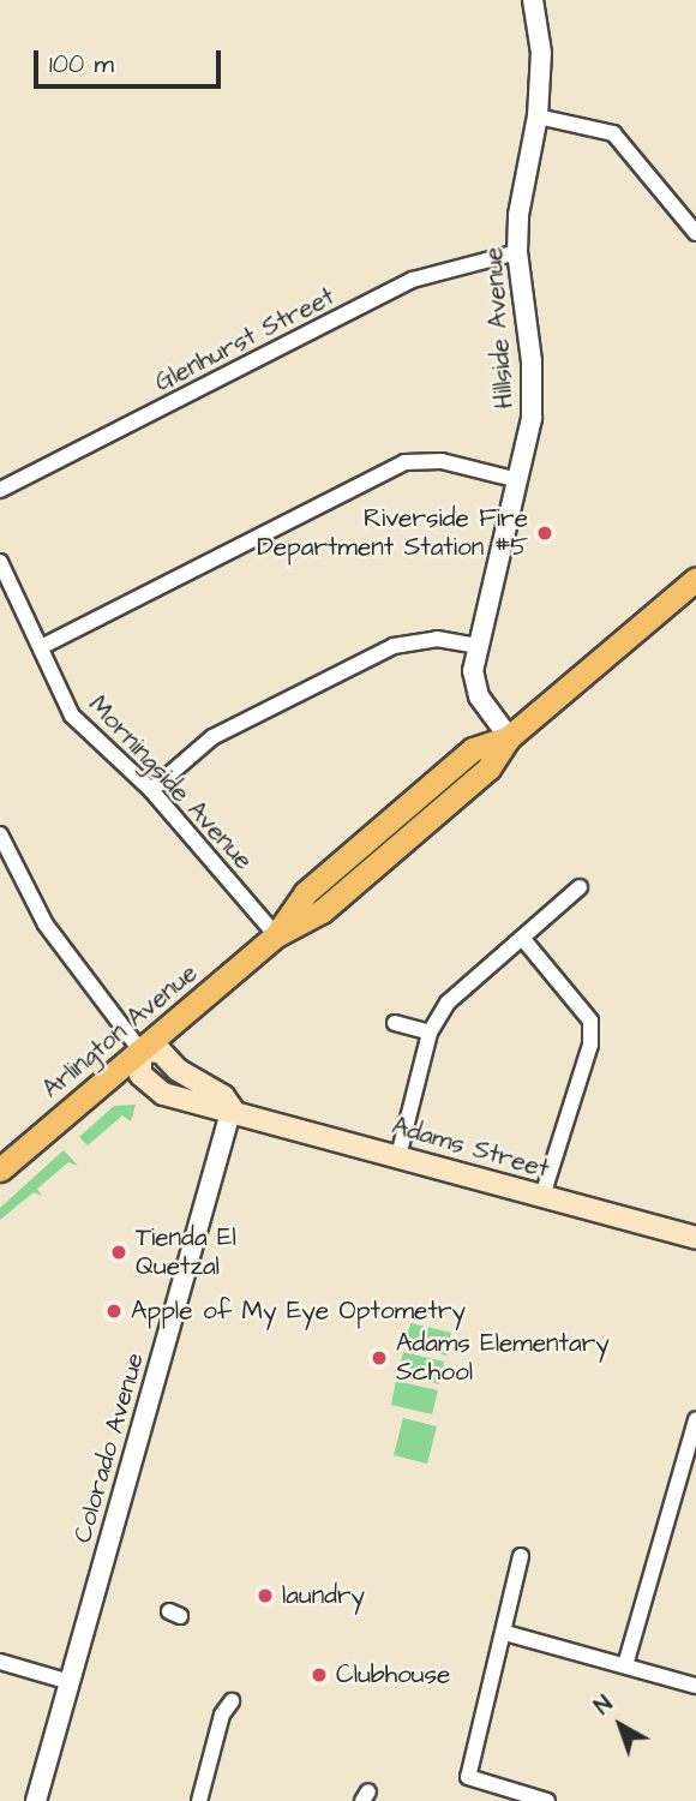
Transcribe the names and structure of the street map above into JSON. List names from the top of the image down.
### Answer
{
  "streets": {
    "main road": ["Arlington Avenue", "Adams Street"],
    "street": [
      "Hillside Avenue",
      "Glenhurst Street",
      "Morningside Avenue",
      "Colorado Avenue"
    ]
  },
  "crossings": [
    ["Hillside Avenue", "Glenhurst Street"],
    ["Hillside Avenue", "Arlington Avenue"],
    ["Morningside Avenue", "Arlington Avenue"],
    ["Arlington Avenue", "Adams Street"],
    ["Adams Street", "Colorado Avenue"]
  ],
  "places": [
    "Riverside Fire Department Station #5",
    "Tienda El Quetzal",
    "Apple of My Eye Optometry",
    "Adams Elementary School",
    "laundry",
    "Clubhouse"
  ],
  "scale_bar": "100 m",
  "north": "top left"
}
